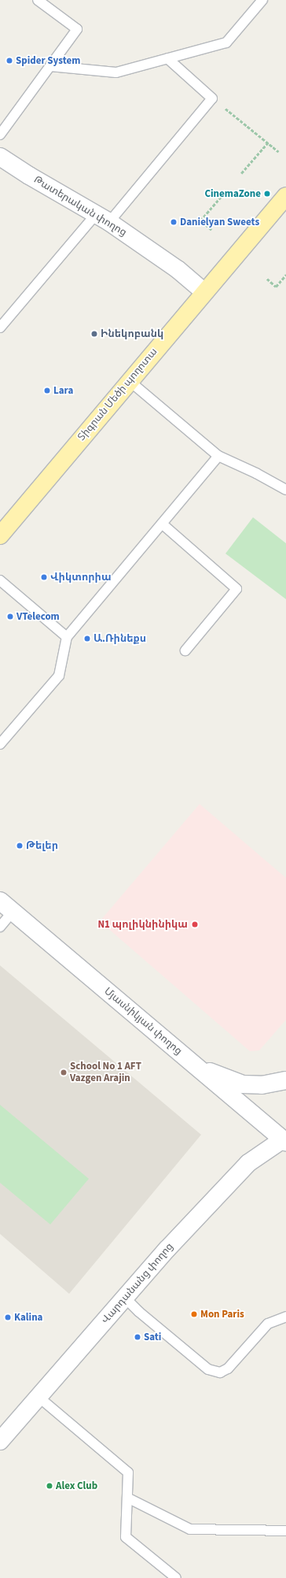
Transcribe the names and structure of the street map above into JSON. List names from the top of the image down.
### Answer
{
  "streets": {
    "main road": ["Տիգրան Մեծի պողոտա"],
    "street": ["Թատերական փողոց", "Մյասնիկյան փողոց", "Վարդանանց փողոց"]
  },
  "crossings": [
    ["Թատերական փողոց", "Տիգրան Մեծի պողոտա"],
    ["Մյասնիկյան փողոց", "Վարդանանց փողոց"]
  ],
  "places": [
    "Spider System",
    "CinemaZone",
    "Danielyan Sweets",
    "Ինեկոբանկ",
    "Lara",
    "Վիկտորիա",
    "VTelecom",
    "Ա.Ռինեքս",
    "Թելեր",
    "N1 պոլիկնինիկա",
    "School No 1 AFT Vazgen Arajin",
    "Mon Paris",
    "Kalina",
    "Sati",
    "Alex Club"
  ]
}
